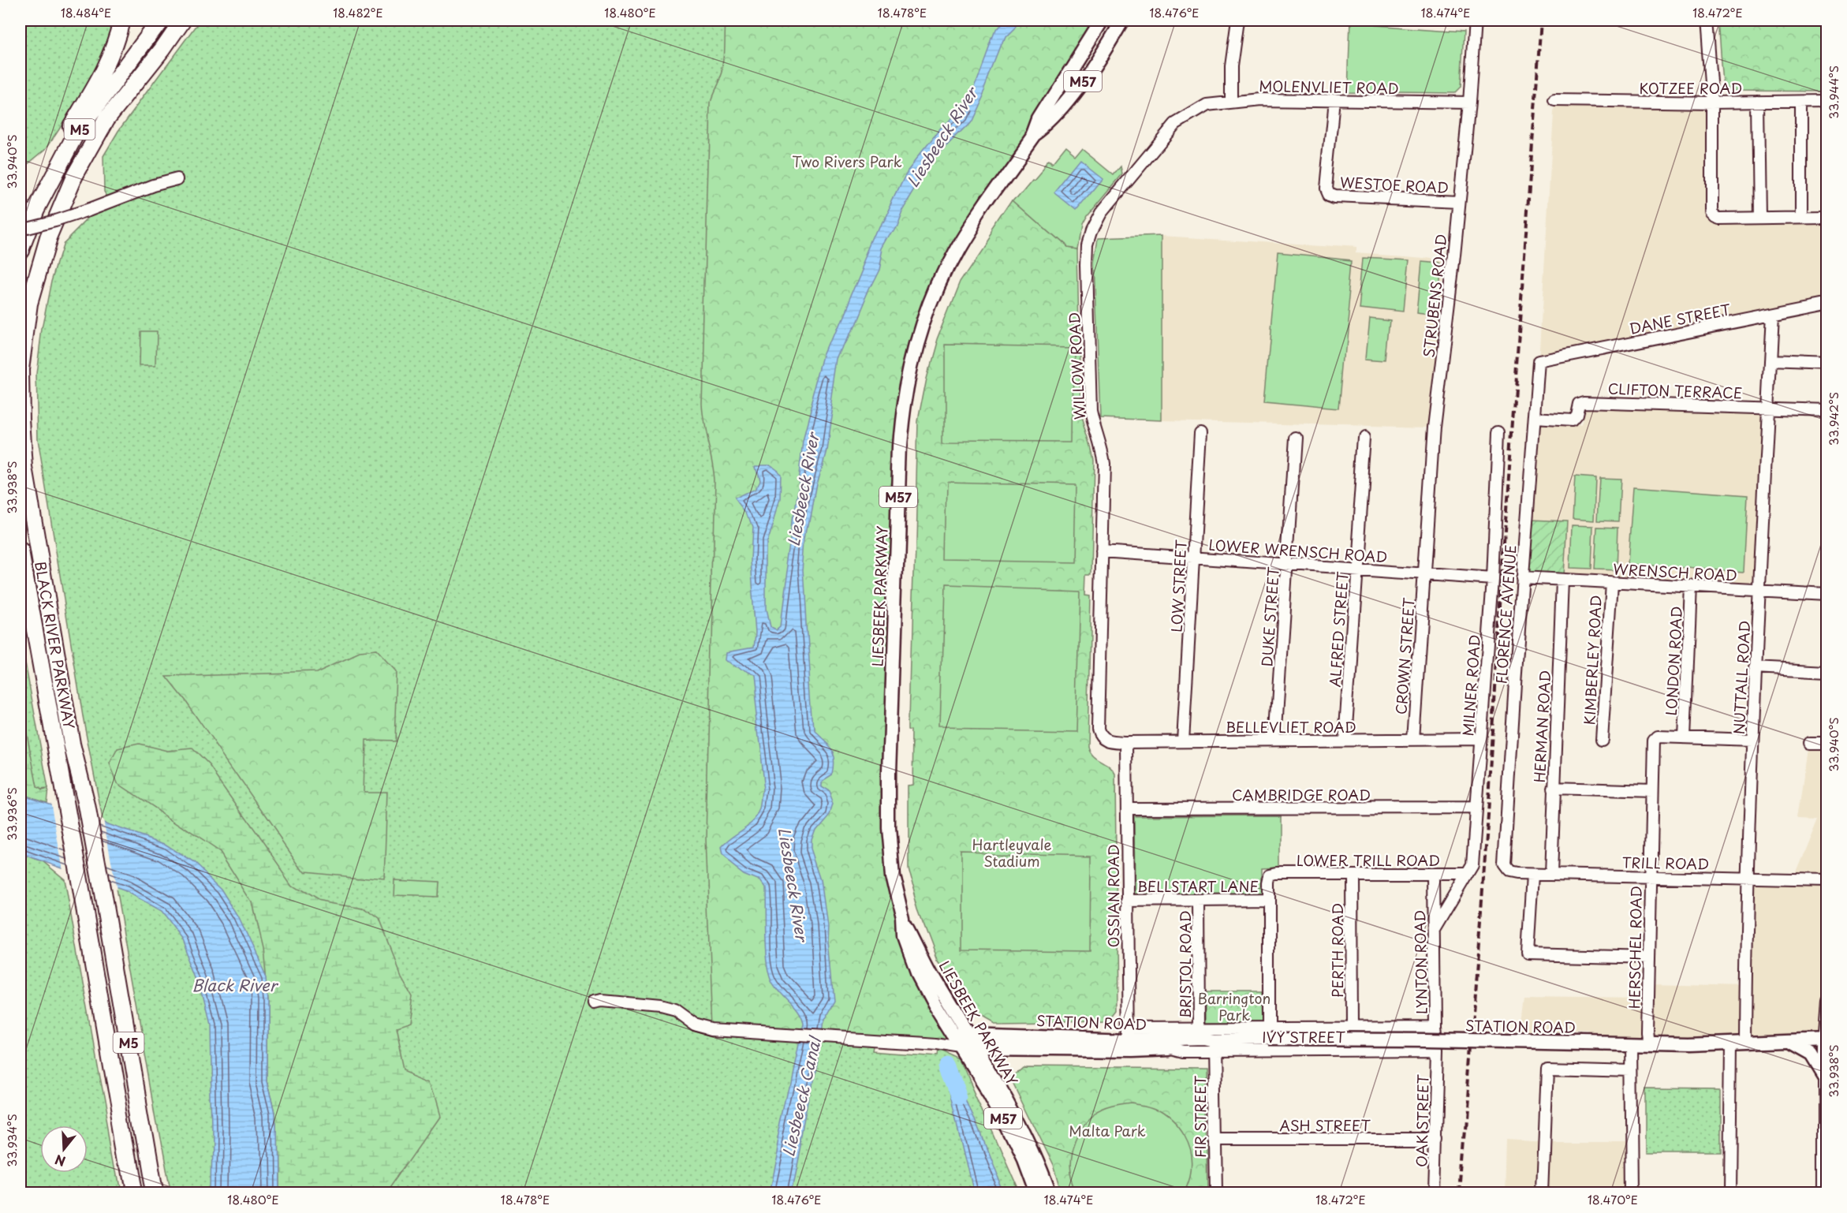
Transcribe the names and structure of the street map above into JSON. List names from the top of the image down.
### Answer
{
  "streets": {
    "highway": ["M5", "BLACK RIVER PARKWAY"],
    "main road": ["M57", "LIESBEEK PARKWAY", "STATION ROAD"],
    "street": [
      "MOLENVLIET ROAD",
      "KOTZEE ROAD",
      "WESTOE ROAD",
      "STRUBENS ROAD",
      "DANE STREET",
      "WILLOW ROAD",
      "CLIFTON TERRACE",
      "LOWER WRENSCH ROAD",
      "WRENSCH ROAD",
      "LOW STREET",
      "FLORENCE AVENUE",
      "DUKE STREET",
      "ALFRED STREET",
      "CROWN STREET",
      "KIMBERLEY ROAD",
      "LONDON ROAD",
      "NUTTALL ROAD",
      "MILNER ROAD",
      "BELLEVLIET ROAD",
      "HERMAN ROAD",
      "CAMBRIDGE ROAD",
      "LOWER TRILL ROAD",
      "TRILL ROAD",
      "BELLSTART LANE",
      "OSSIAN ROAD",
      "HERSCHEL ROAD",
      "PERTH ROAD",
      "LYNTON ROAD",
      "BRISTOL ROAD",
      "IVY STREET",
      "FIR STREET",
      "OAK STREET",
      "ASH STREET"
    ]
  },
  "crossings": [
    ["MOLENVLIET ROAD", "WESTOE ROAD"],
    ["MOLENVLIET ROAD", "STRUBENS ROAD"],
    ["MOLENVLIET ROAD", "WILLOW ROAD"],
    ["WESTOE ROAD", "STRUBENS ROAD"],
    ["STRUBENS ROAD", "LOWER WRENSCH ROAD"],
    ["STRUBENS ROAD", "CROWN STREET"],
    ["DANE STREET", "FLORENCE AVENUE"],
    ["DANE STREET", "NUTTALL ROAD"],
    ["WILLOW ROAD", "LOWER WRENSCH ROAD"],
    ["WILLOW ROAD", "BELLEVLIET ROAD"],
    ["CLIFTON TERRACE", "FLORENCE AVENUE"],
    ["CLIFTON TERRACE", "NUTTALL ROAD"],
    ["LOWER WRENSCH ROAD", "LOW STREET"],
    ["LOWER WRENSCH ROAD", "DUKE STREET"],
    ["LOWER WRENSCH ROAD", "ALFRED STREET"],
    ["LOWER WRENSCH ROAD", "CROWN STREET"],
    ["LOWER WRENSCH ROAD", "MILNER ROAD"],
    ["WRENSCH ROAD", "FLORENCE AVENUE"],
    ["WRENSCH ROAD", "KIMBERLEY ROAD"],
    ["WRENSCH ROAD", "LONDON ROAD"],
    ["WRENSCH ROAD", "NUTTALL ROAD"],
    ["WRENSCH ROAD", "HERMAN ROAD"],
    ["LOW STREET", "BELLEVLIET ROAD"],
    ["LIESBEEK PARKWAY", "STATION ROAD"],
    ["FLORENCE AVENUE", "TRILL ROAD"],
    ["DUKE STREET", "BELLEVLIET ROAD"],
    ["ALFRED STREET", "BELLEVLIET ROAD"],
    ["CROWN STREET", "BELLEVLIET ROAD"],
    ["LONDON ROAD", "HERSCHEL ROAD"],
    ["NUTTALL ROAD", "TRILL ROAD"],
    ["NUTTALL ROAD", "STATION ROAD"],
    ["MILNER ROAD", "BELLEVLIET ROAD"],
    ["MILNER ROAD", "CAMBRIDGE ROAD"],
    ["MILNER ROAD", "LOWER TRILL ROAD"],
    ["MILNER ROAD", "LYNTON ROAD"],
    ["BELLEVLIET ROAD", "OSSIAN ROAD"],
    ["HERMAN ROAD", "TRILL ROAD"],
    ["CAMBRIDGE ROAD", "OSSIAN ROAD"],
    ["LOWER TRILL ROAD", "BELLSTART LANE"],
    ["LOWER TRILL ROAD", "PERTH ROAD"],
    ["LOWER TRILL ROAD", "LYNTON ROAD"],
    ["TRILL ROAD", "HERSCHEL ROAD"],
    ["BELLSTART LANE", "OSSIAN ROAD"],
    ["BELLSTART LANE", "BRISTOL ROAD"],
    ["OSSIAN ROAD", "STATION ROAD"],
    ["HERSCHEL ROAD", "STATION ROAD"],
    ["LYNTON ROAD", "IVY STREET"],
    ["LYNTON ROAD", "OAK STREET"],
    ["STATION ROAD", "IVY STREET"],
    ["STATION ROAD", "FIR STREET"],
    ["IVY STREET", "FIR STREET"],
    ["IVY STREET", "OAK STREET"],
    ["FIR STREET", "ASH STREET"],
    ["OAK STREET", "ASH STREET"]
  ],
  "water": ["Liesbeeck River", "Black River", "Liesbeeck Canal"],
  "parks": [
    "Two Rivers Park",
    "Hartleyvale Stadium",
    "Barrington Park",
    "Malta Park"
  ],
  "north": "bottom",
  "coordinates": [
    "18.484°E",
    "18.482°E",
    "18.480°E",
    "18.478°E",
    "18.476°E",
    "18.474°E",
    "18.472°E",
    "33.944°S",
    "33.940°S",
    "33.942°S",
    "33.938°S",
    "33.936°S",
    "33.934°S",
    "18.470°E"
  ]
}
